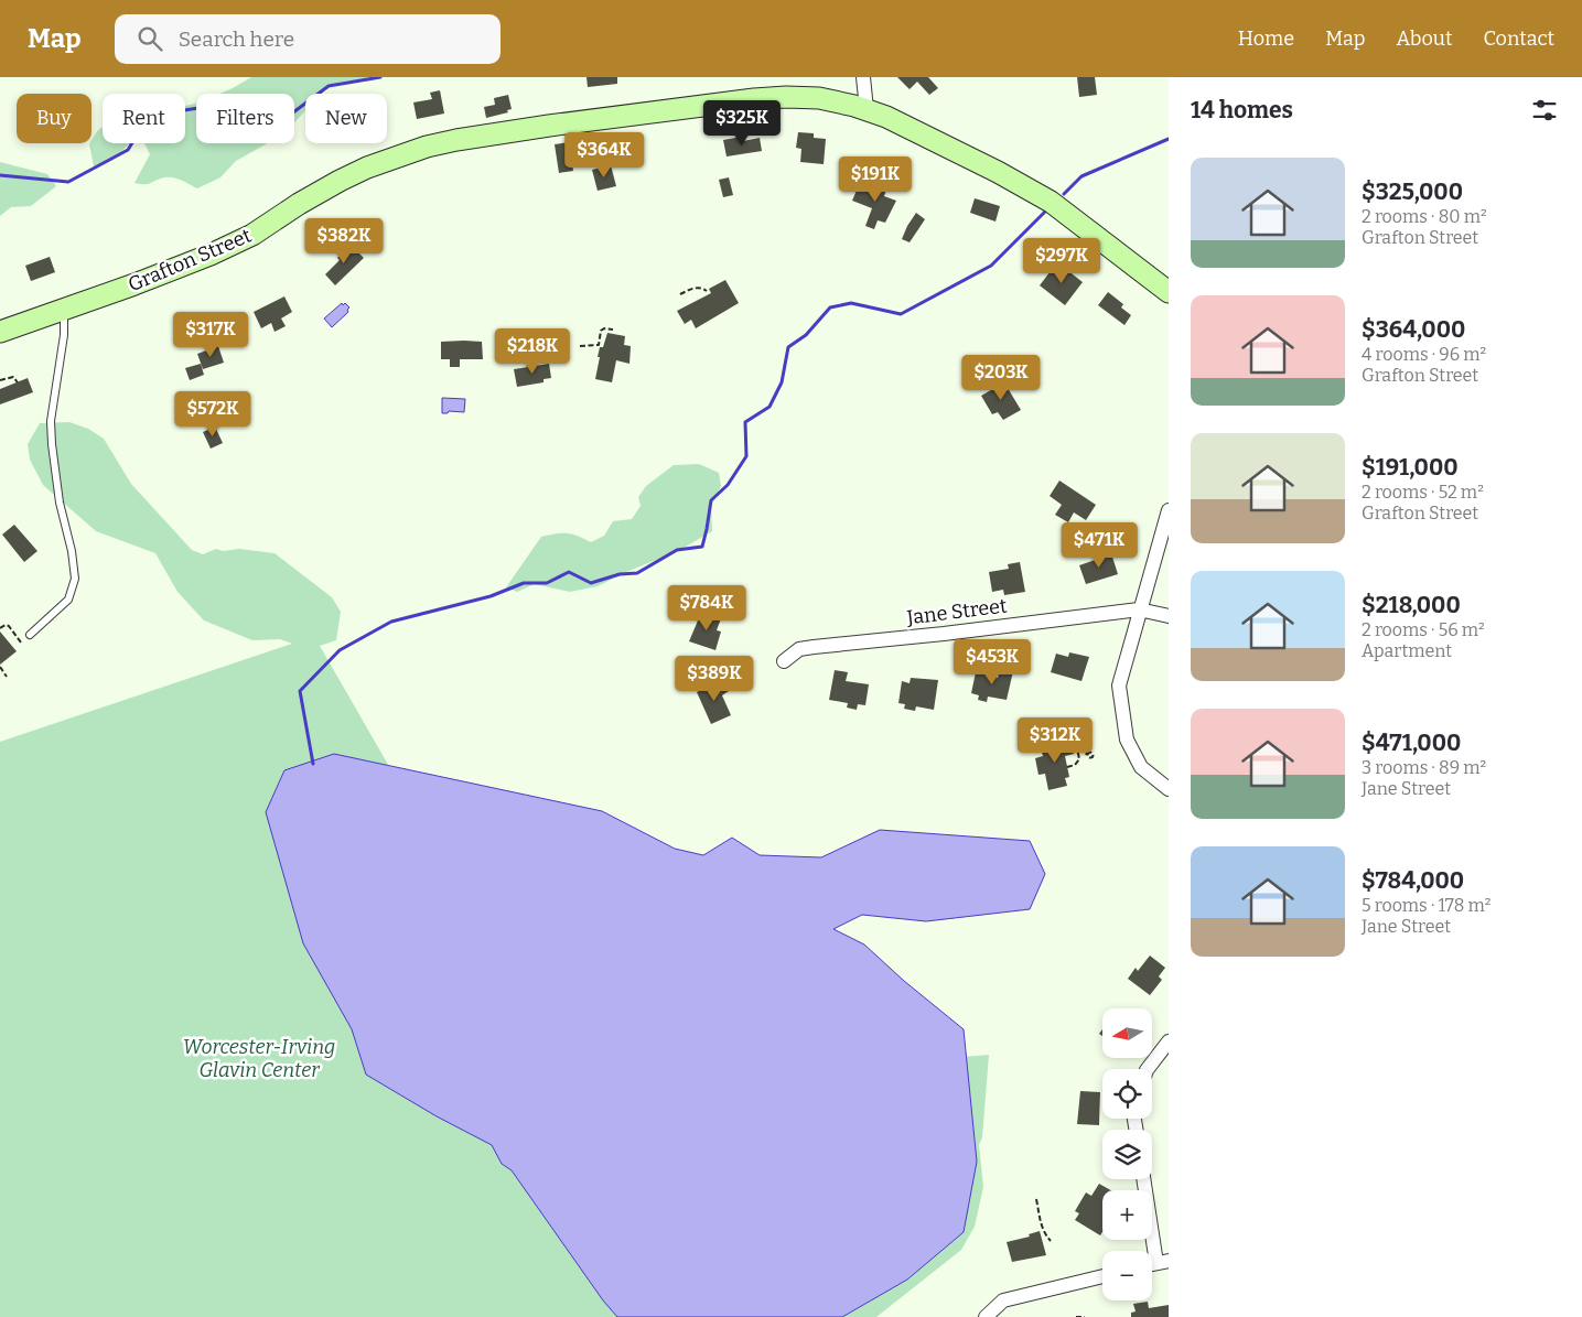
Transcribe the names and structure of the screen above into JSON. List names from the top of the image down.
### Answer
{
  "streets": {
    "street": ["Grafton Street", "Jane Street"]
  },
  "parks": ["Worcester-Irving Glavin Center"],
  "north": "left",
  "page": {
    "header": "Map",
    "search": "Search here",
    "nav": [
      "Home",
      "Map",
      "About",
      "Contact"
    ],
    "heading": "14 homes",
    "chip": [
      "Buy",
      "Rent",
      "Filters",
      "New"
    ],
    "price": [
      "$325K",
      "$364K",
      "$191K",
      "$382K",
      "$297K",
      "$317K",
      "$218K",
      "$203K",
      "$572K",
      "$471K",
      "$784K",
      "$453K",
      "$389K",
      "$312K"
    ],
    "list": [
      {
        "name": "$325,000",
        "note": "2 rooms · 80 m² · Grafton Street"
      },
      {
        "name": "$364,000",
        "note": "4 rooms · 96 m² · Grafton Street"
      },
      {
        "name": "$191,000",
        "note": "2 rooms · 52 m² · Grafton Street"
      },
      {
        "name": "$218,000",
        "note": "2 rooms · 56 m² · Apartment"
      },
      {
        "name": "$471,000",
        "note": "3 rooms · 89 m² · Jane Street"
      },
      {
        "name": "$784,000",
        "note": "5 rooms · 178 m² · Jane Street"
      }
    ],
    "map_buttons": ["+", "−"]
  }
}
